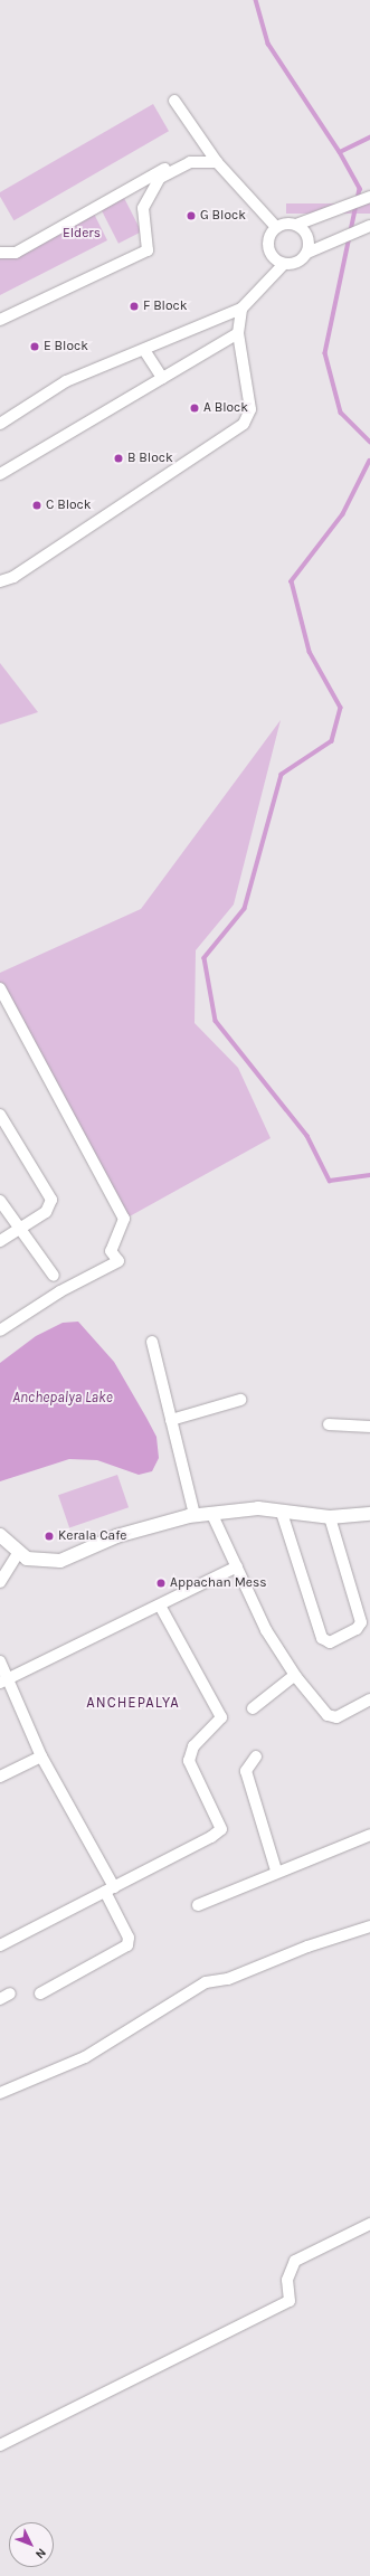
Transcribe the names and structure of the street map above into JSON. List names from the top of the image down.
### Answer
{
  "districts": ["ANCHEPALYA"],
  "water": ["Anchepalya Lake"],
  "parks": ["Elders"],
  "places": [
    "G Block",
    "F Block",
    "E Block",
    "A Block",
    "B Block",
    "C Block",
    "Kerala Cafe",
    "Appachan Mess"
  ],
  "north": "bottom right"
}
